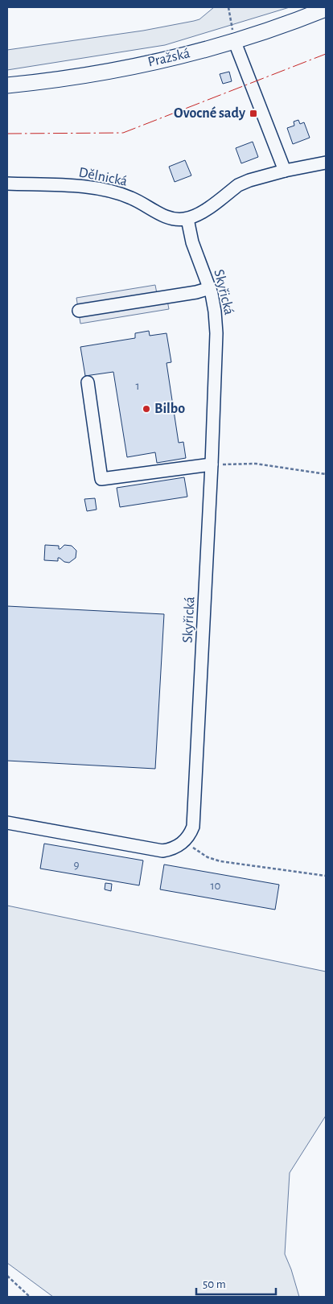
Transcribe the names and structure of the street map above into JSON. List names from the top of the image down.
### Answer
{
  "streets": {
    "main road": ["Pražská"],
    "street": ["Dělnická", "Skyřická"]
  },
  "crossings": [
    ["Dělnická", "Skyřická"]
  ],
  "places": {
    "transit": ["Ovocné sady"],
    "other": ["Bilbo"]
  },
  "house_numbers": ["1", "9", "10"],
  "scale_bar": "50 m"
}
